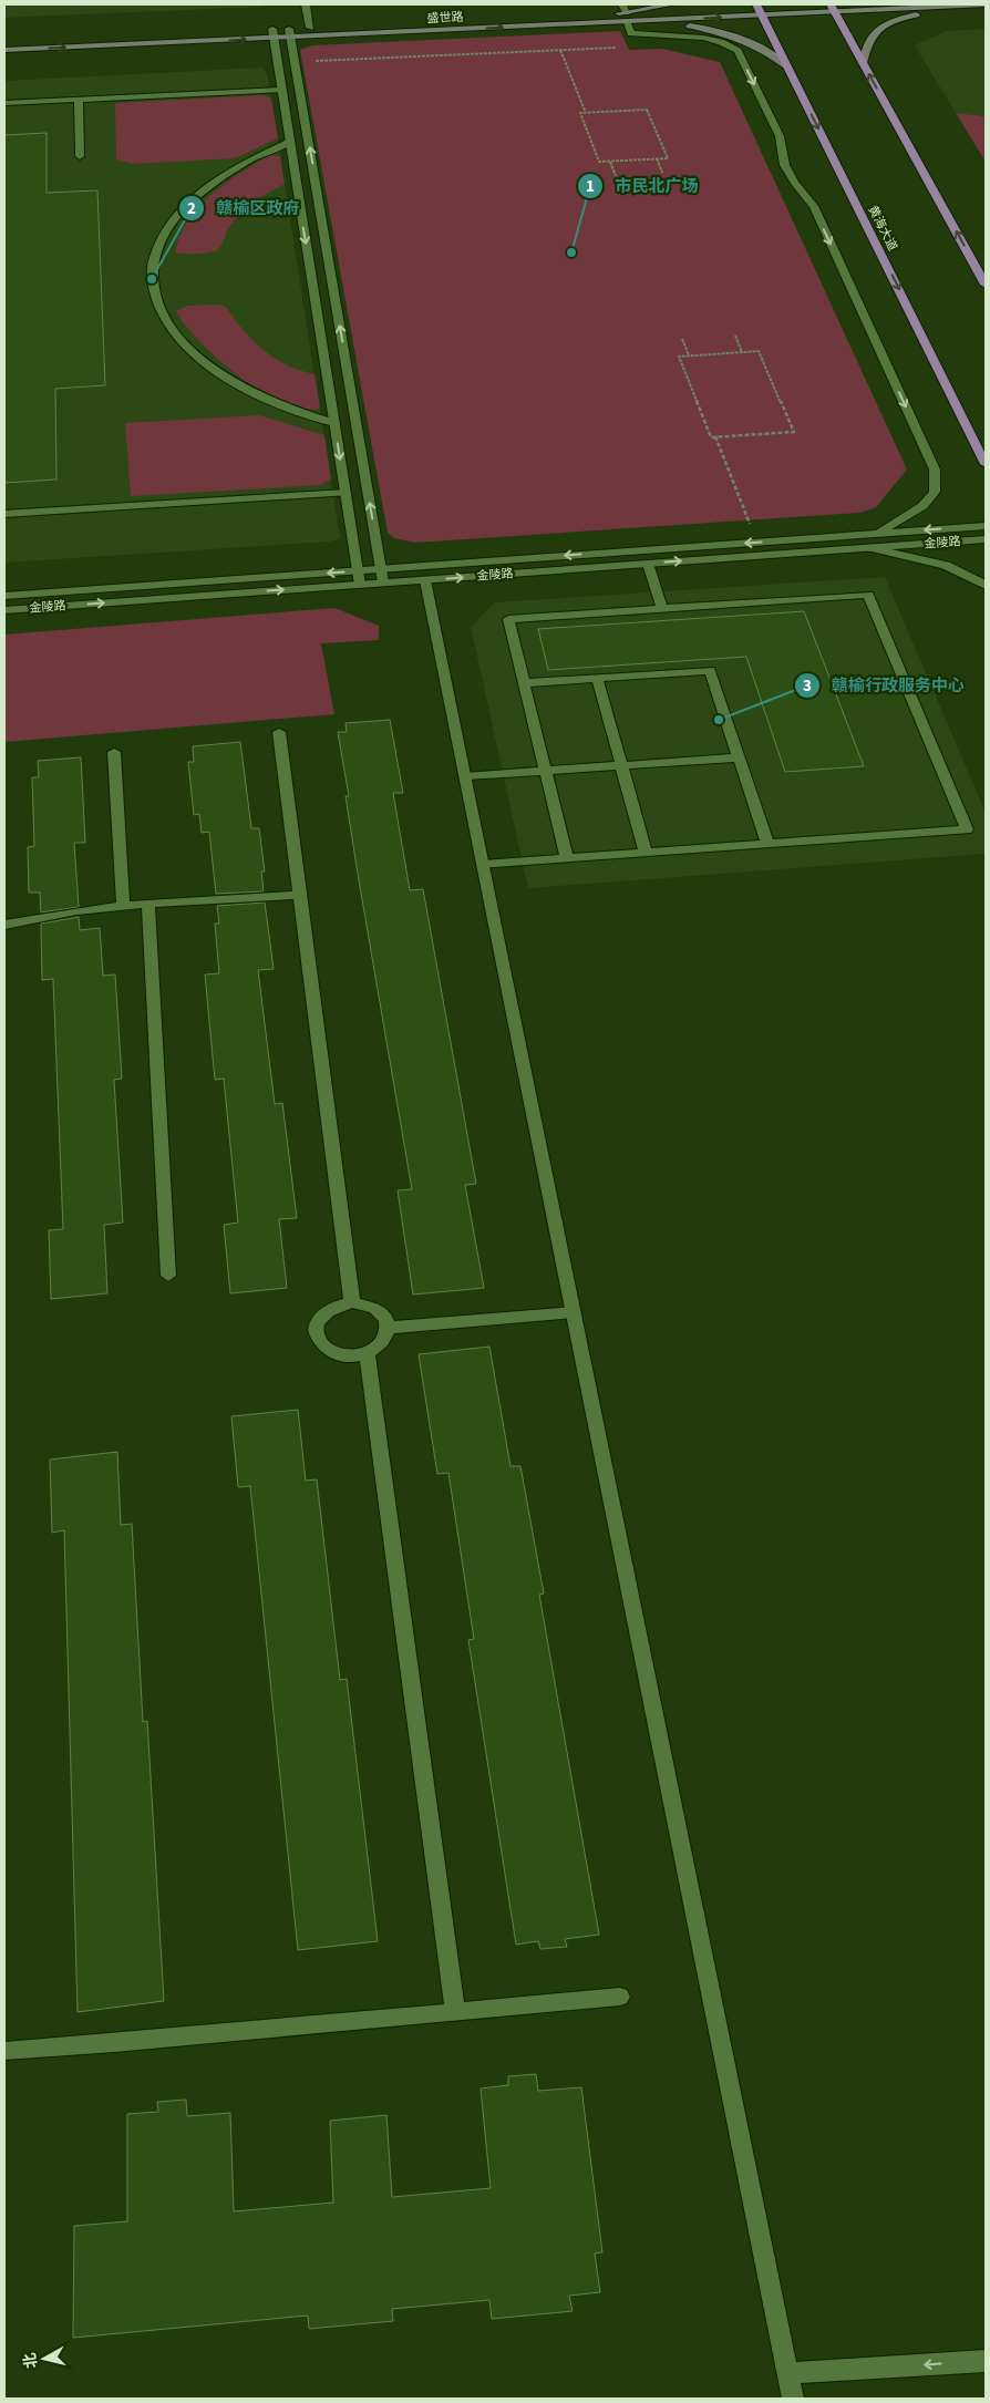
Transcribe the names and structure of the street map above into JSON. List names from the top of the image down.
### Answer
{
  "streets": {
    "main road": ["盛世路", "黄海大道"],
    "street": ["金陵路"]
  },
  "crossings": [
    ["盛世路", "黄海大道"]
  ],
  "places": ["市民北广场", "赣榆区政府", "赣榆行政服务中心"],
  "north": "left"
}
